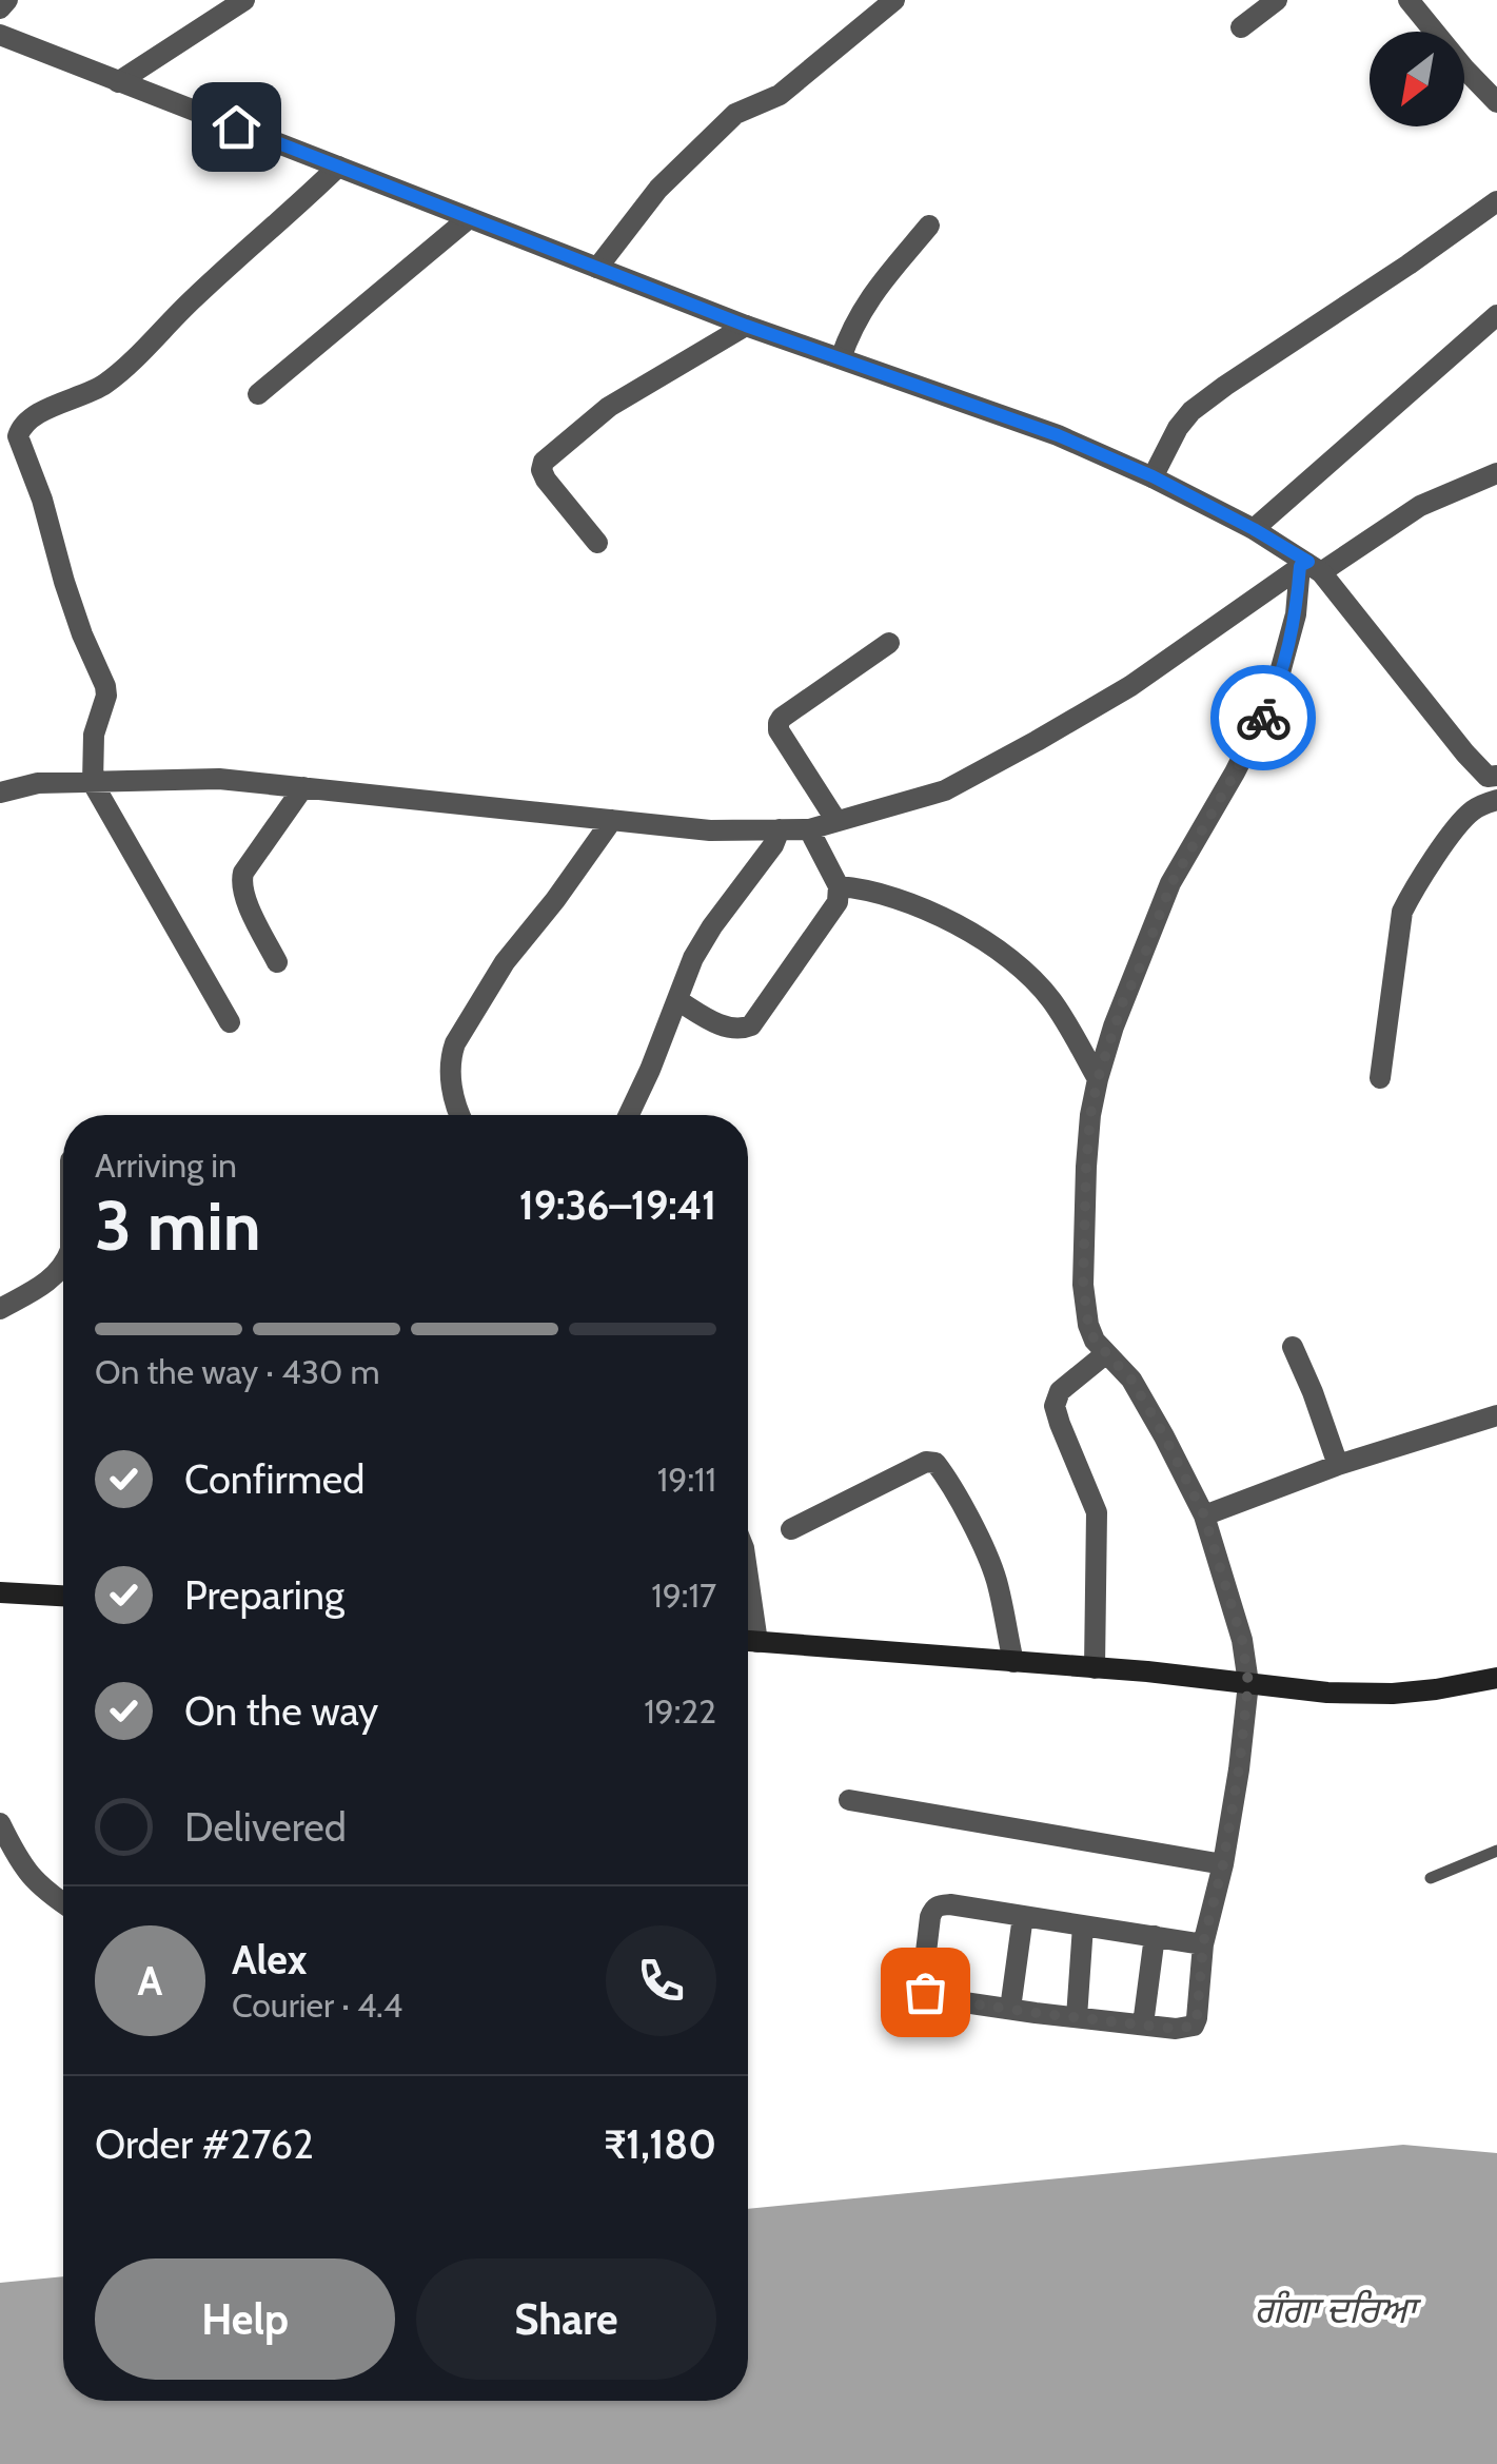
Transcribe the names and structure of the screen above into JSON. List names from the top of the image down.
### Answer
{
  "water": ["ਗੰਗਾ ਦਰਿਆ"],
  "north": "bottom left",
  "page": {
    "heading": ["3 min", "Arriving in", "19:36–19:41"],
    "panel": [
      "Alex",
      "Courier · 4.4",
      "Order #2762",
      "₹1,180"
    ],
    "bar": "On the way · 430 m",
    "list": [
      ["Confirmed", "19:11"],
      ["Preparing", "19:17"],
      ["On the way", "19:22"],
      "Delivered"
    ],
    "round": "A",
    "buttons": ["Help", "Share"]
  }
}
